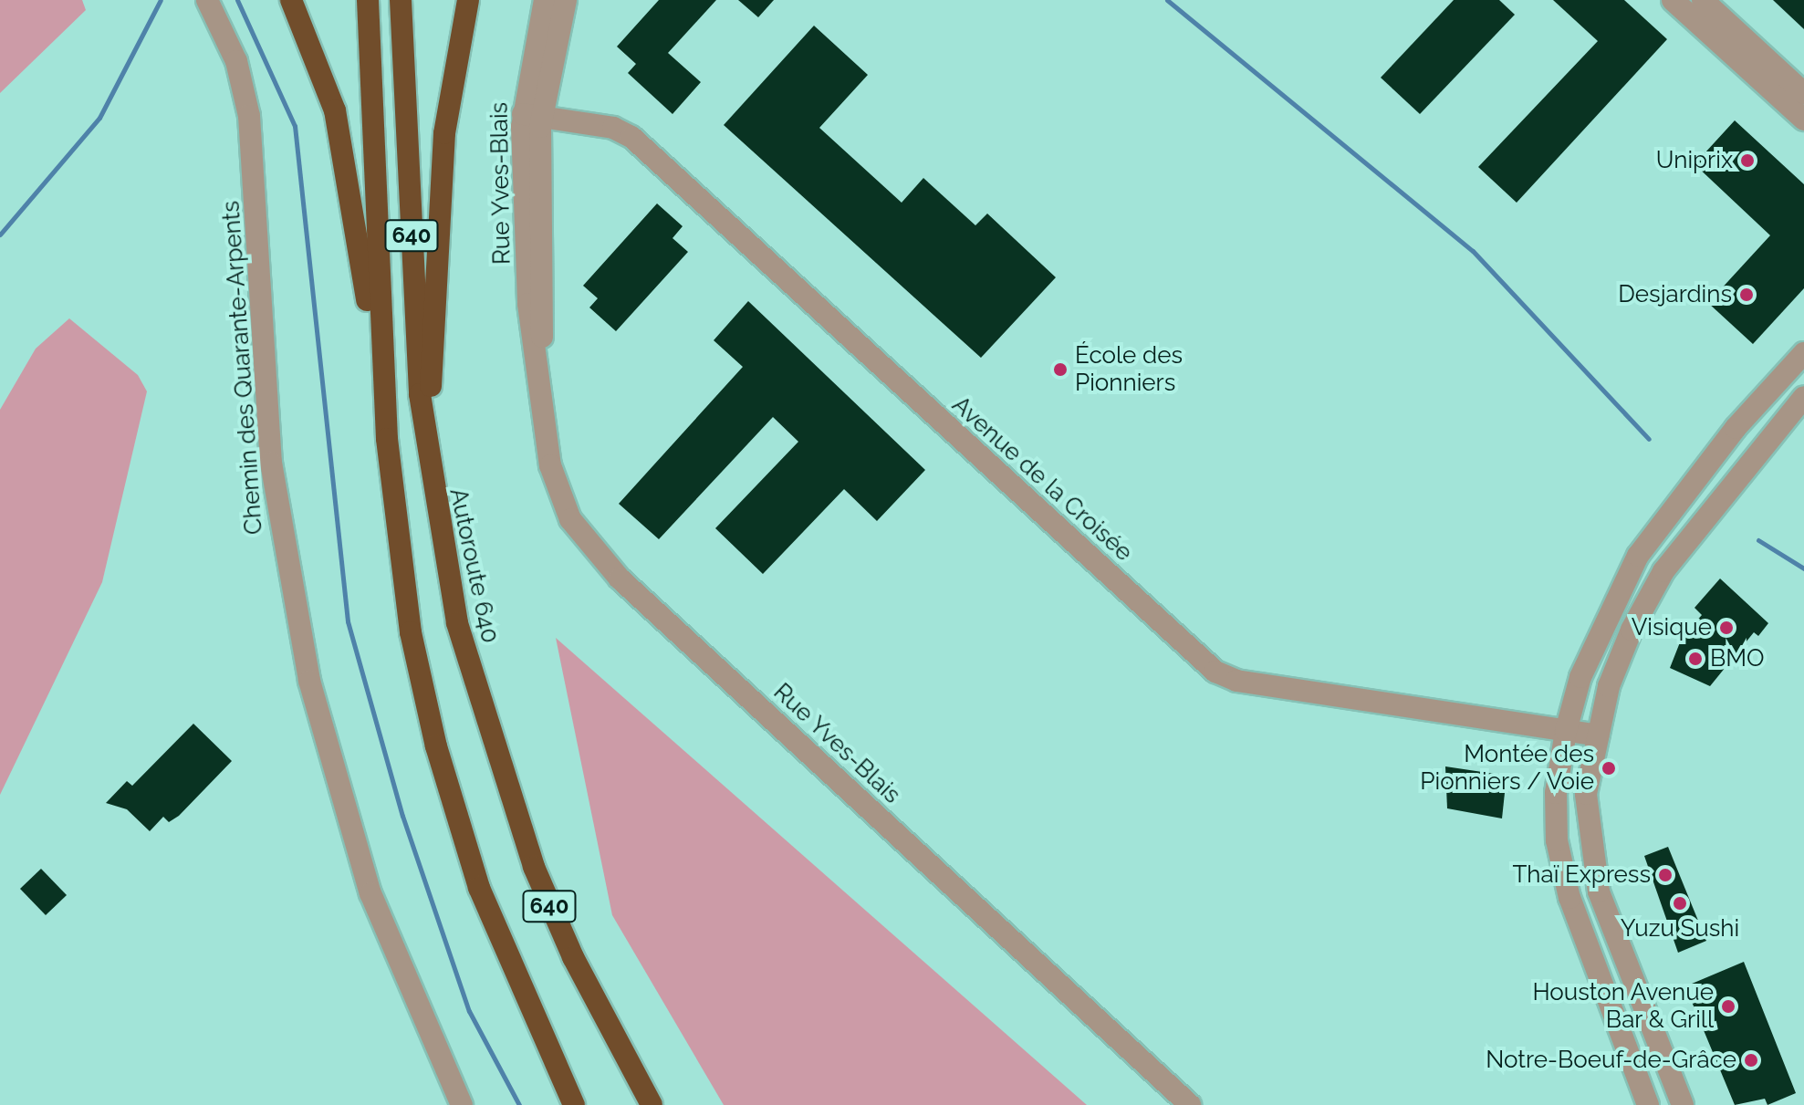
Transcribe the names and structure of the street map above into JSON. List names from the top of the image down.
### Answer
{
  "streets": {
    "highway": ["640", "Autoroute 640"],
    "street": ["Rue Yves-Blais", "Chemin des Quarante-Arpents", "Avenue de la Croisée"]
  },
  "crossings": [
    ["Rue Yves-Blais", "Avenue de la Croisée"]
  ],
  "places": [
    "Uniprix",
    "Desjardins",
    "École des Pionniers",
    "Visique",
    "BMO",
    "Montée des Pionniers / Voie",
    "Thaï Express",
    "Yuzu Sushi",
    "Houston Avenue Bar & Grill",
    "Notre-Boeuf-de-Grâce"
  ]
}
